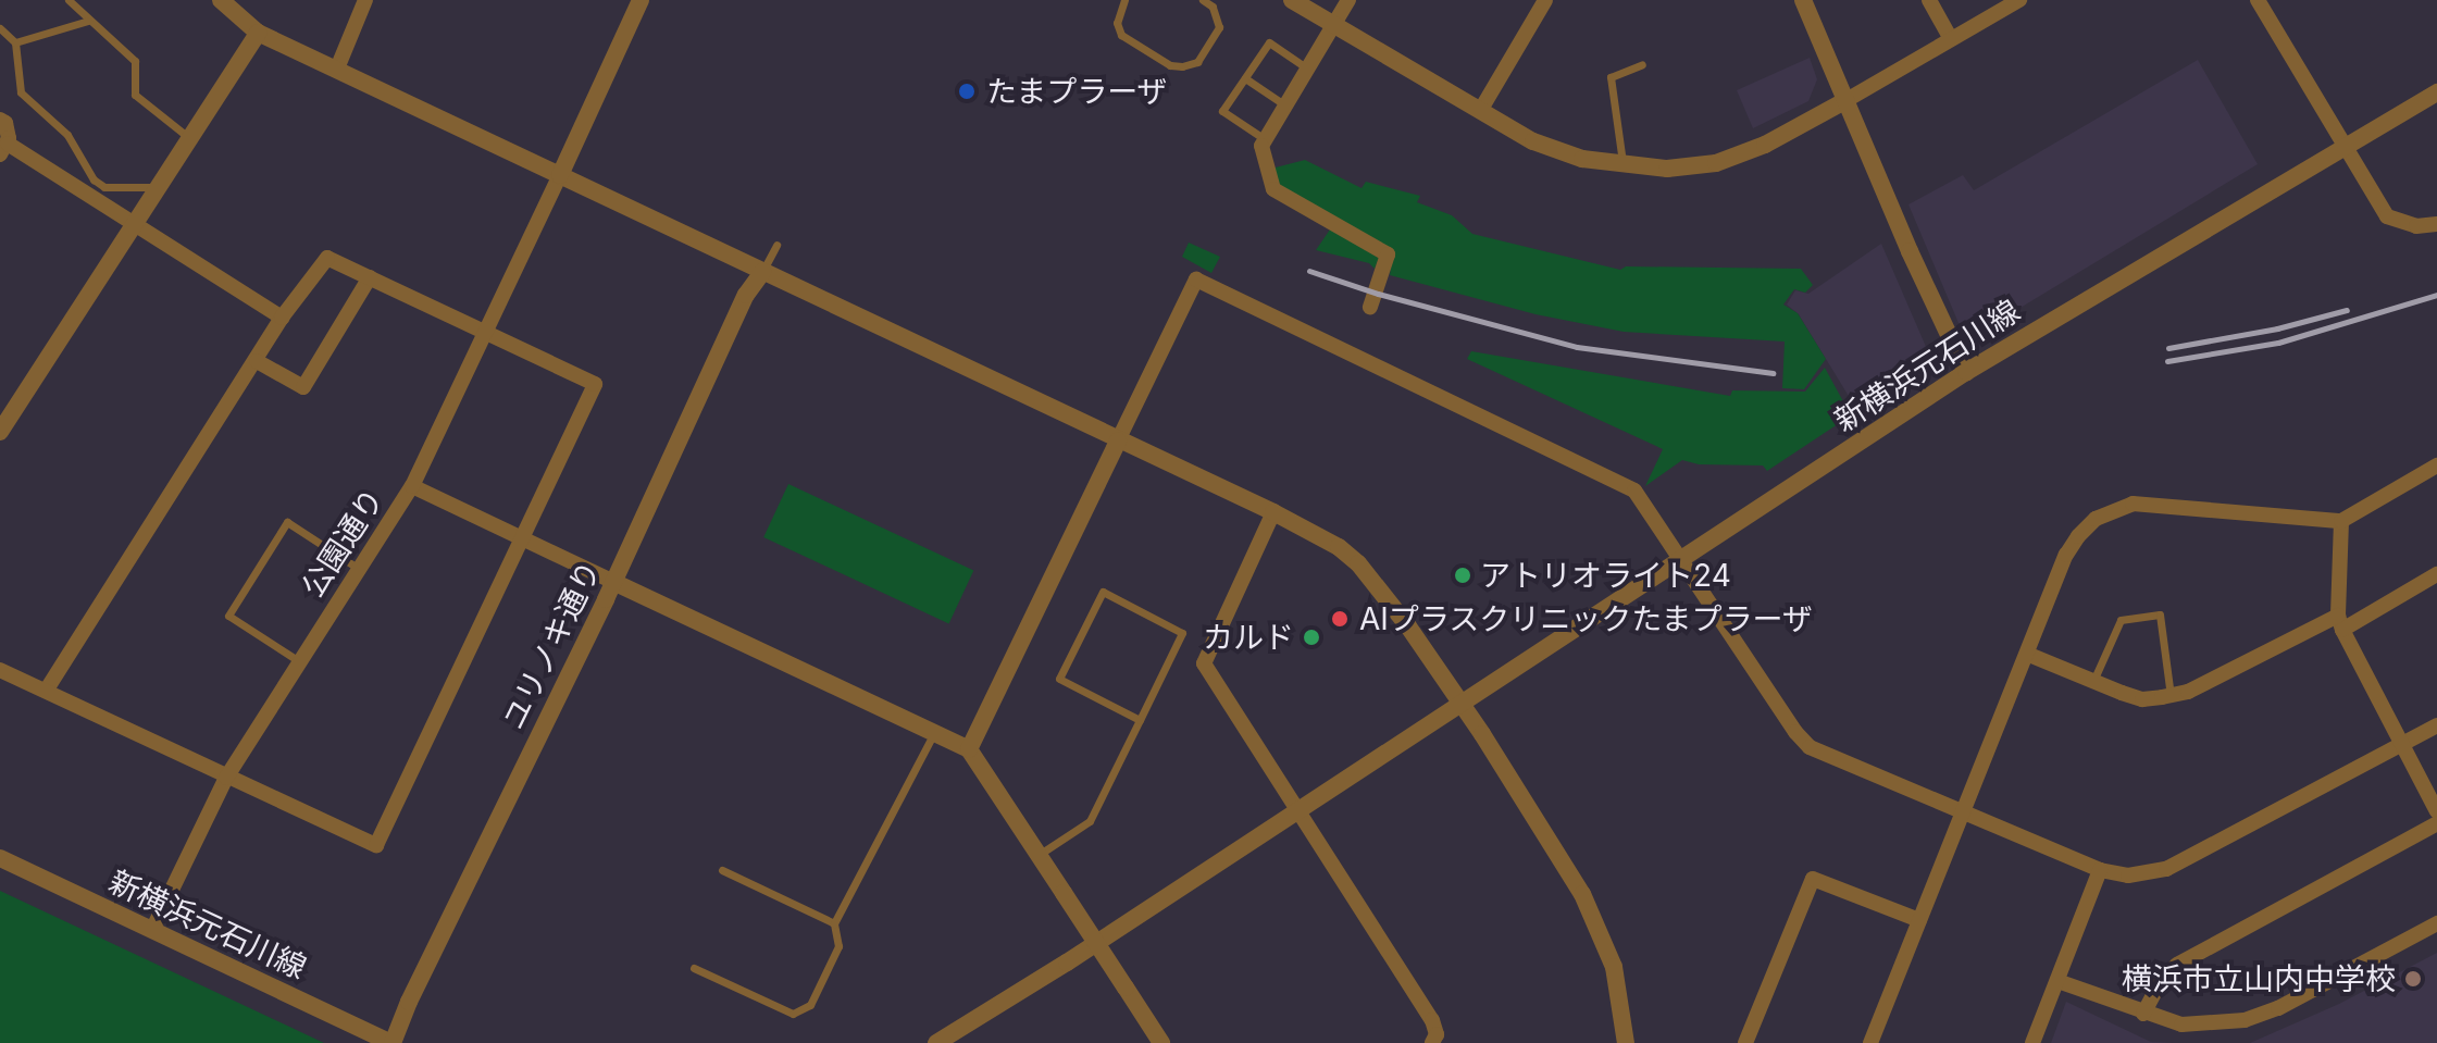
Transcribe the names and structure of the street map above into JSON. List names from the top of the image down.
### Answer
{
  "streets": {
    "street": ["新横浜元石川線", "公園通り", "ユリノキ通り"]
  },
  "crossings": [
    ["新横浜元石川線", "公園通り"],
    ["新横浜元石川線", "ユリノキ通り"]
  ],
  "places": [
    "たまプラーザ",
    "アトリオライト24",
    "AIプラスクリニックたまプラーザ",
    "カルド",
    "横浜市立山内中学校"
  ]
}
